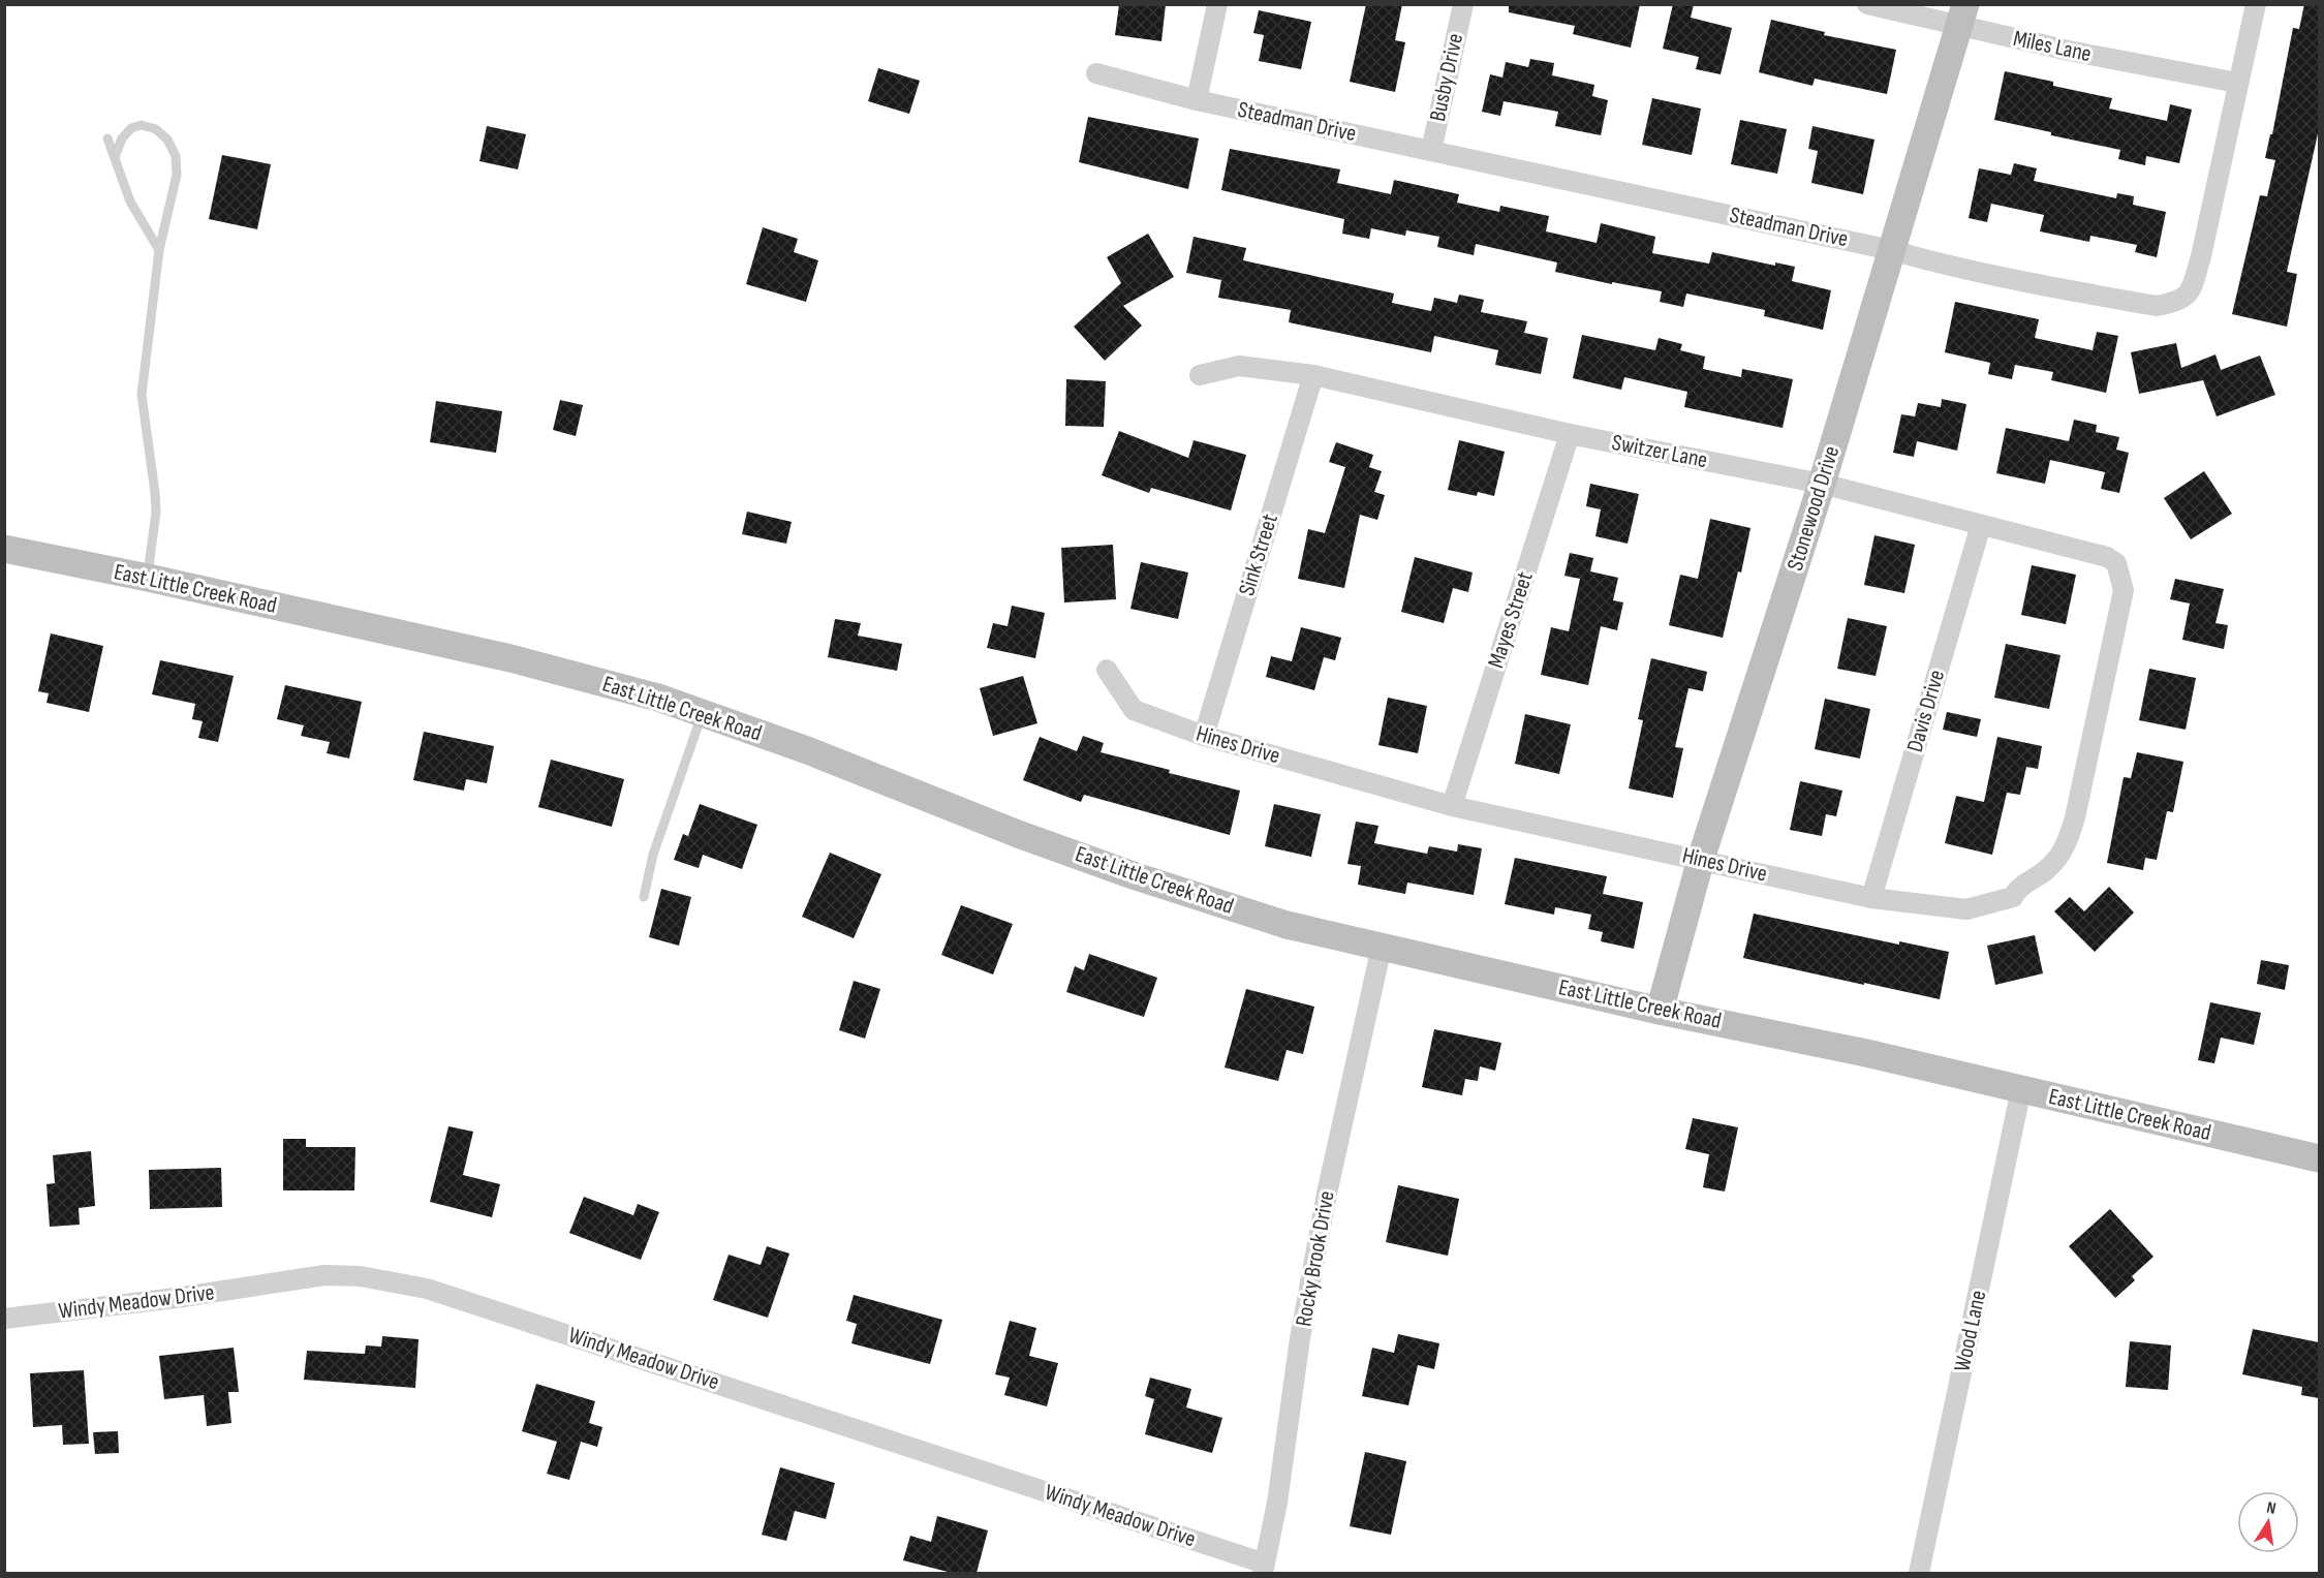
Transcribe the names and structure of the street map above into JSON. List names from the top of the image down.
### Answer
{
  "streets": {
    "street": [
      "Miles Lane",
      "Busby Drive",
      "Steadman Drive",
      "Switzer Lane",
      "Stonewood Drive",
      "Sink Street",
      "East Little Creek Road",
      "Mayes Street",
      "Davis Drive",
      "Hines Drive",
      "Rocky Brook Drive",
      "Windy Meadow Drive",
      "Wood Lane"
    ]
  },
  "crossings": [
    ["Miles Lane", "Steadman Drive"],
    ["Miles Lane", "Stonewood Drive"],
    ["Busby Drive", "Steadman Drive"],
    ["Steadman Drive", "Stonewood Drive"],
    ["Switzer Lane", "Stonewood Drive"],
    ["Switzer Lane", "Sink Street"],
    ["Switzer Lane", "Mayes Street"],
    ["Switzer Lane", "Davis Drive"],
    ["Switzer Lane", "Hines Drive"],
    ["Stonewood Drive", "East Little Creek Road"],
    ["Stonewood Drive", "Hines Drive"],
    ["Sink Street", "Hines Drive"],
    ["East Little Creek Road", "Rocky Brook Drive"],
    ["East Little Creek Road", "Wood Lane"],
    ["Mayes Street", "Hines Drive"],
    ["Davis Drive", "Hines Drive"],
    ["Rocky Brook Drive", "Windy Meadow Drive"]
  ],
  "north": "top"
}
